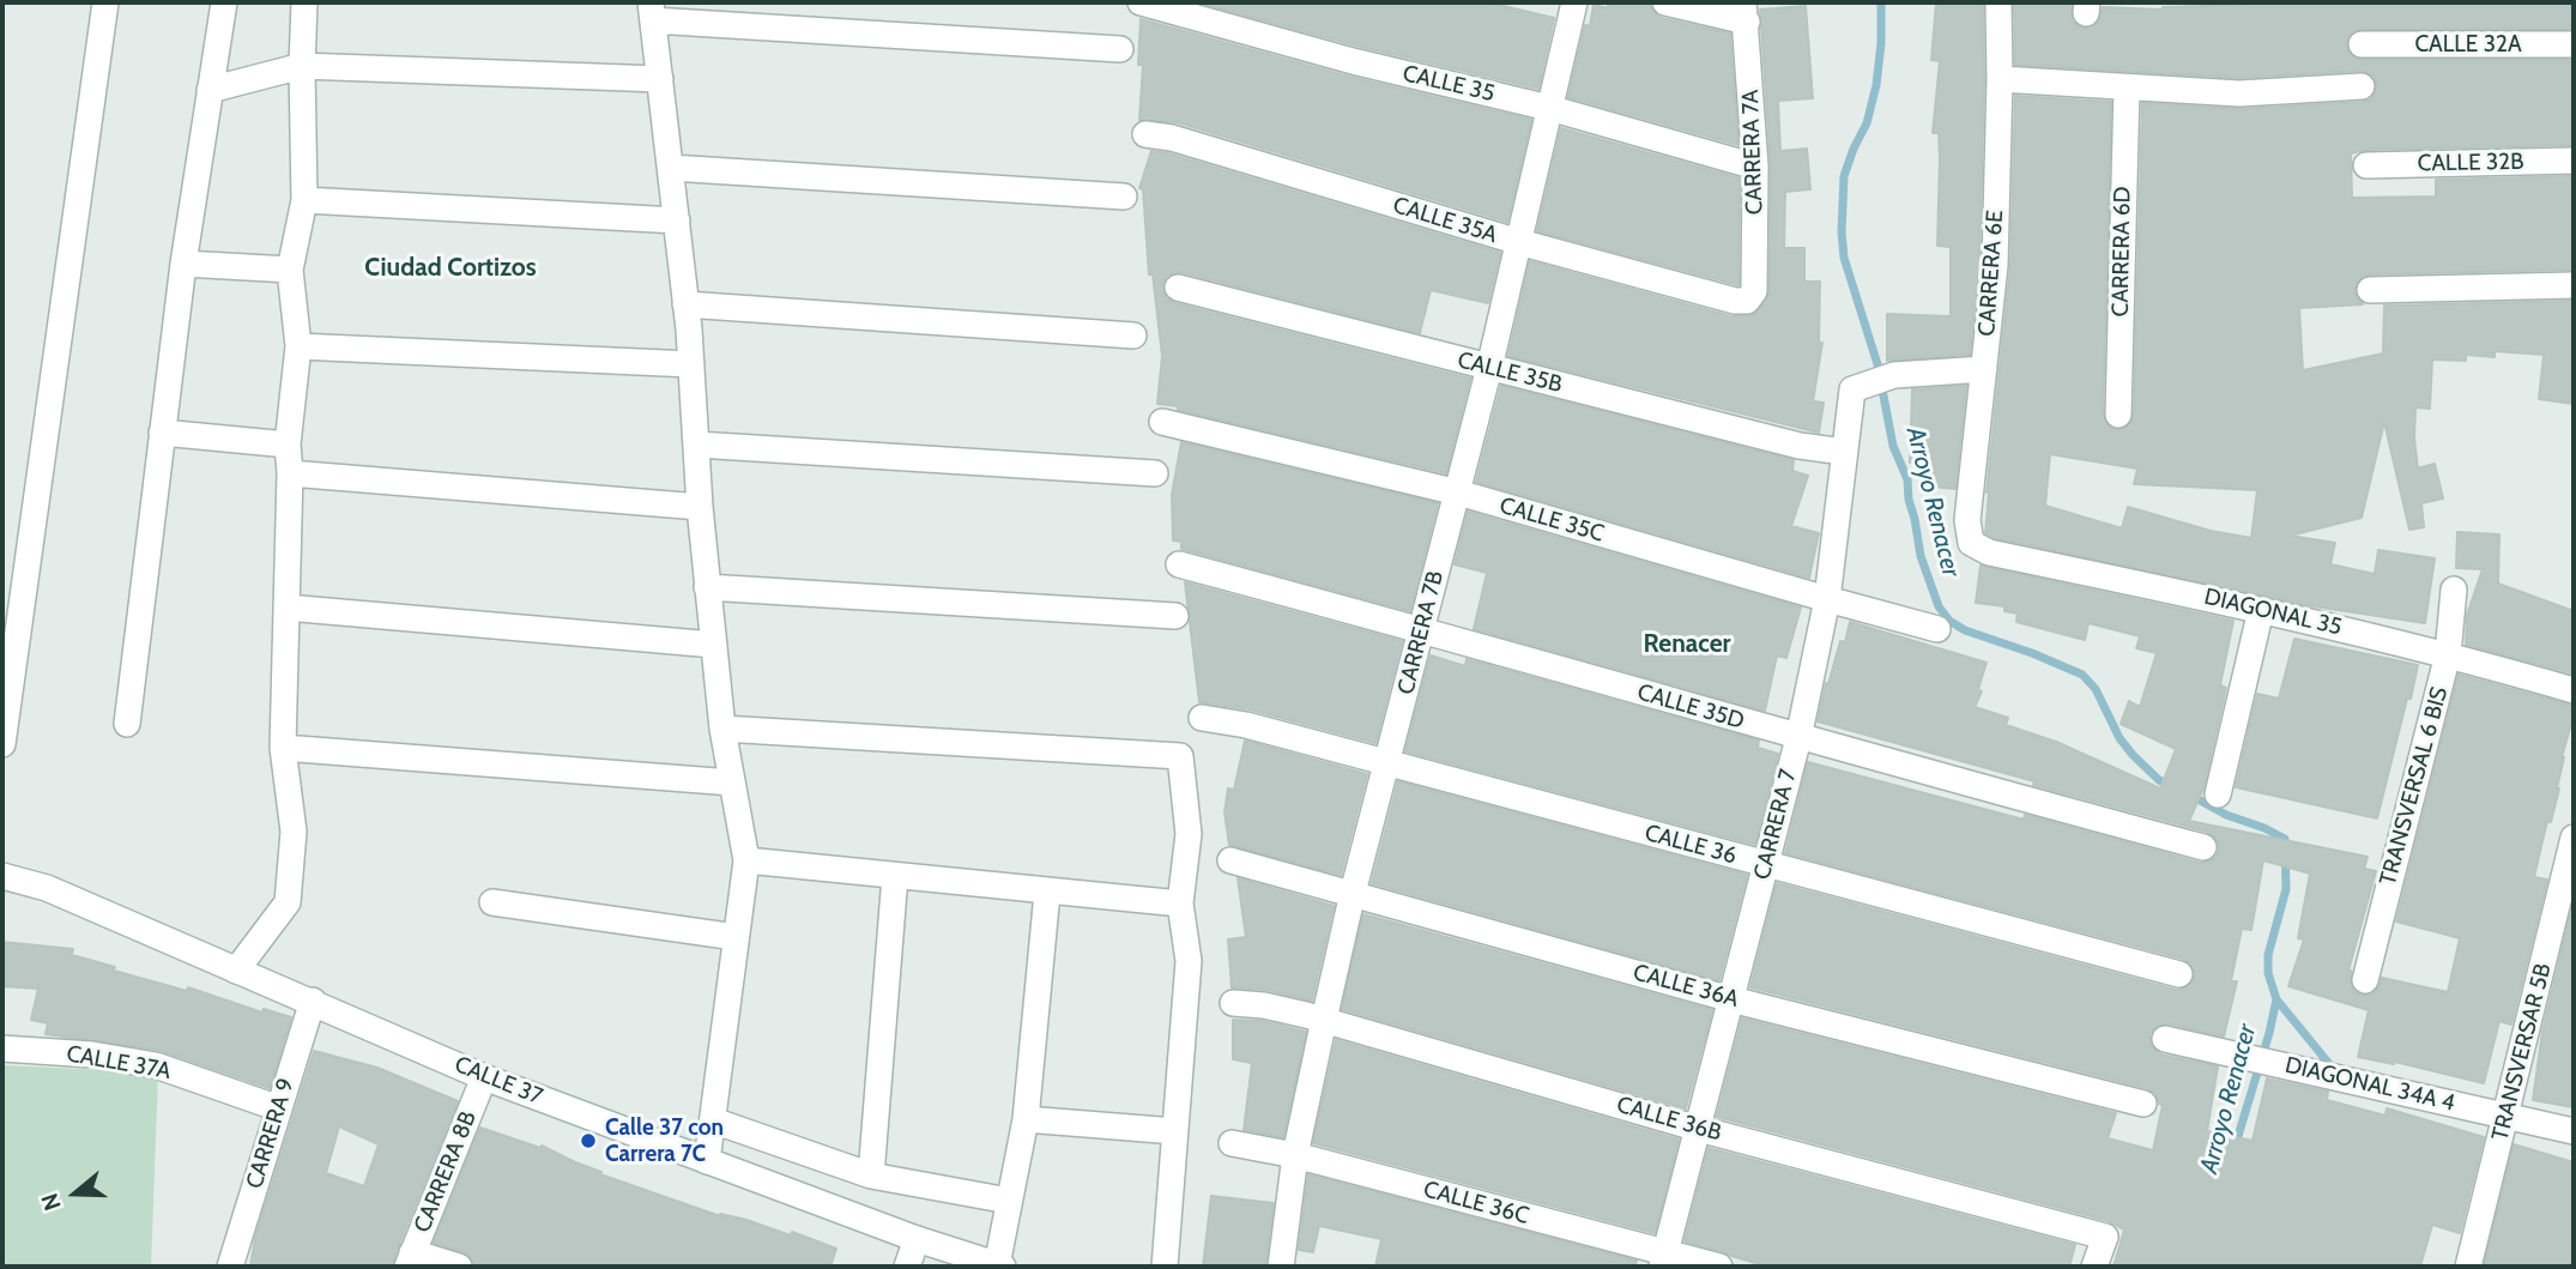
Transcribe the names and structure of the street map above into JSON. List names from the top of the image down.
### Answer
{
  "streets": {
    "street": [
      "CALLE 32A",
      "CALLE 35",
      "CARRERA 7A",
      "CALLE 32B",
      "CALLE 35A",
      "CARRERA 6D",
      "CARRERA 6E",
      "CALLE 35B",
      "CALLE 35C",
      "DIAGONAL 35",
      "CARRERA 7B",
      "CALLE 35D",
      "TRANSVERSAL 6 BIS",
      "CARRERA 7",
      "CALLE 36",
      "CALLE 36A",
      "TRANSVERSAR 5B",
      "CALLE 37A",
      "CALLE 37",
      "DIAGONAL 34A 4",
      "CALLE 36B",
      "CARRERA 9",
      "CARRERA 8B",
      "CALLE 36C"
    ]
  },
  "crossings": [
    ["CALLE 35", "CARRERA 7A"],
    ["CALLE 35", "CARRERA 7B"],
    ["CARRERA 7A", "CALLE 35A"],
    ["CALLE 35A", "CARRERA 7B"],
    ["CARRERA 6E", "DIAGONAL 35"],
    ["CARRERA 6E", "CARRERA 7"],
    ["CALLE 35B", "CARRERA 7B"],
    ["CALLE 35B", "CARRERA 7"],
    ["CALLE 35C", "CARRERA 7B"],
    ["CALLE 35C", "CARRERA 7"],
    ["DIAGONAL 35", "TRANSVERSAL 6 BIS"],
    ["CARRERA 7B", "CALLE 35D"],
    ["CARRERA 7B", "CALLE 36"],
    ["CARRERA 7B", "CALLE 36A"],
    ["CARRERA 7B", "CALLE 36B"],
    ["CARRERA 7B", "CALLE 36C"],
    ["CALLE 35D", "CARRERA 7"],
    ["CARRERA 7", "CALLE 36"],
    ["CARRERA 7", "CALLE 36A"],
    ["CARRERA 7", "CALLE 36B"],
    ["CARRERA 7", "CALLE 36C"],
    ["TRANSVERSAR 5B", "DIAGONAL 34A 4"],
    ["CALLE 37A", "CARRERA 9"],
    ["CALLE 37", "CARRERA 9"],
    ["CALLE 37", "CARRERA 8B"]
  ],
  "districts": ["Ciudad Cortizos", "Renacer"],
  "water": ["Arroyo Renacer"],
  "places": ["Calle 37 con Carrera 7C"],
  "north": "left"
}
